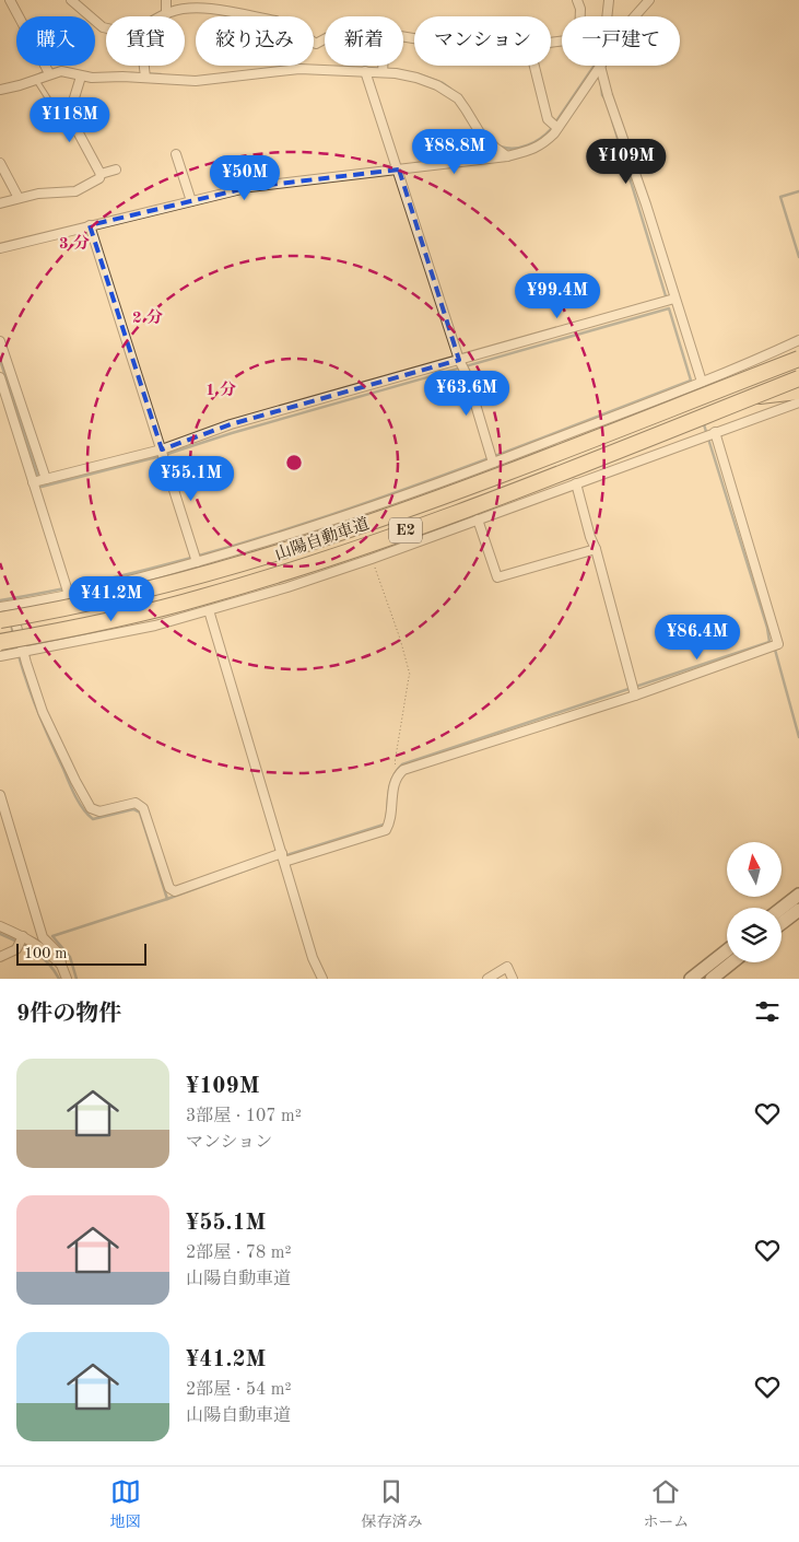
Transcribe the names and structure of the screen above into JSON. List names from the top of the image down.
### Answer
{
  "streets": {
    "highway": ["E2", "山陽自動車道"]
  },
  "scale_bar": "100 m",
  "north": "top",
  "page": {
    "chip": [
      "購入",
      "賃貸",
      "絞り込み",
      "新着",
      "マンション",
      "一戸建て"
    ],
    "price": [
      "¥118M",
      "¥88.8M",
      "¥109M",
      "¥50M",
      "¥99.4M",
      "¥63.6M",
      "¥55.1M",
      "¥41.2M",
      "¥86.4M"
    ],
    "scale": "100 m",
    "heading": "9件の物件",
    "list": [
      {
        "name": "¥109M",
        "note": "3部屋 · 107 m² · マンション"
      },
      {
        "name": "¥55.1M",
        "note": "2部屋 · 78 m² · 山陽自動車道"
      },
      {
        "name": "¥41.2M",
        "note": "2部屋 · 54 m² · 山陽自動車道"
      }
    ],
    "tabs": ["地図", "保存済み", "ホーム"]
  },
  "rings": ["3 分", "2 分", "1 分"]
}
